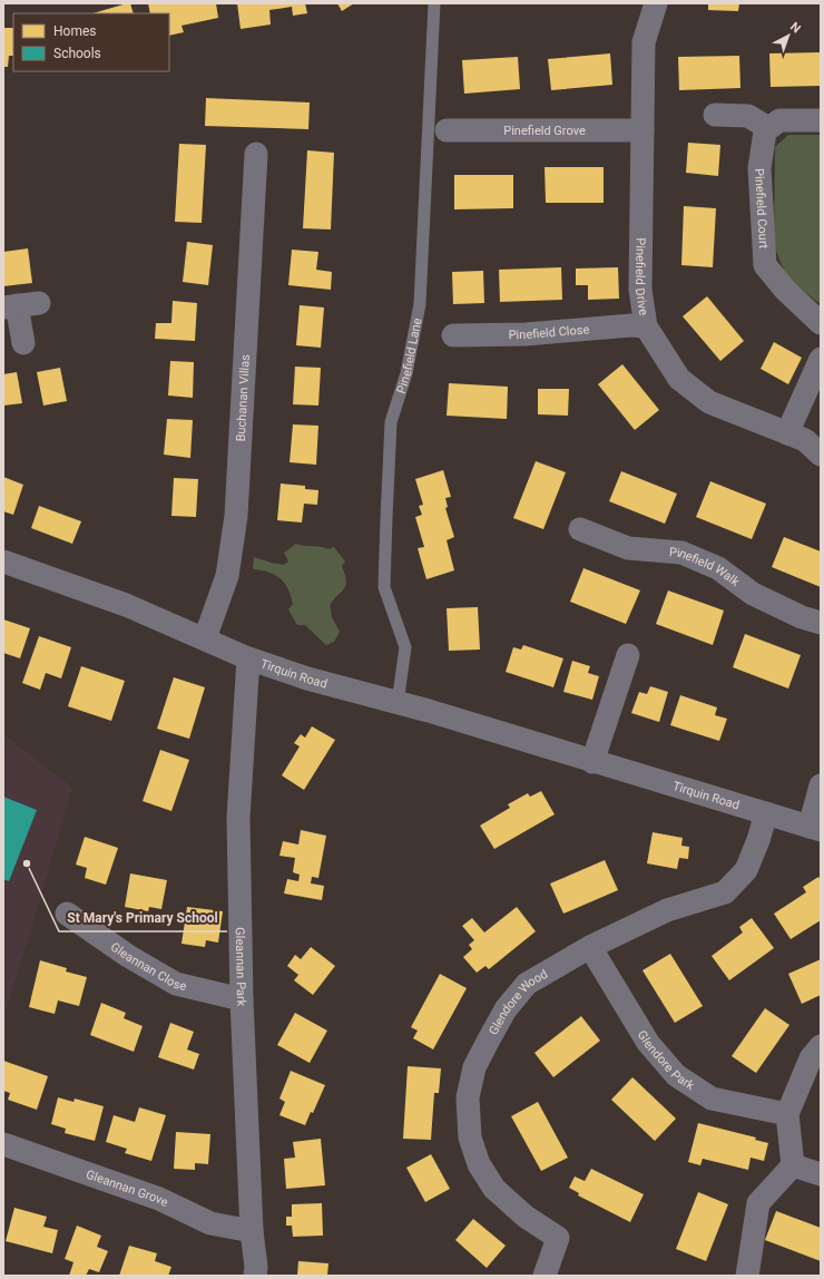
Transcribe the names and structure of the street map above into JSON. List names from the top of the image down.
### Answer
{
  "streets": {
    "street": [
      "Pinefield Grove",
      "Pinefield Court",
      "Pinefield Drive",
      "Pinefield Close",
      "Buchanan Villas",
      "Pinefield Walk",
      "Tirquin Road",
      "Gleannan Close",
      "Gleannan Park",
      "Glendore Wood",
      "Glendore Park",
      "Gleannan Grove"
    ],
    "lane": ["Pinefield Lane"]
  },
  "crossings": [
    ["Pinefield Grove", "Pinefield Drive"],
    ["Pinefield Drive", "Pinefield Close"],
    ["Pinefield Lane", "Tirquin Road"],
    ["Buchanan Villas", "Tirquin Road"],
    ["Tirquin Road", "Gleannan Park"],
    ["Tirquin Road", "Glendore Wood"],
    ["Gleannan Close", "Gleannan Park"],
    ["Gleannan Park", "Gleannan Grove"],
    ["Glendore Wood", "Glendore Park"]
  ],
  "places": ["St Mary's Primary School"],
  "legend": ["Homes", "Schools"],
  "north": "top right"
}
